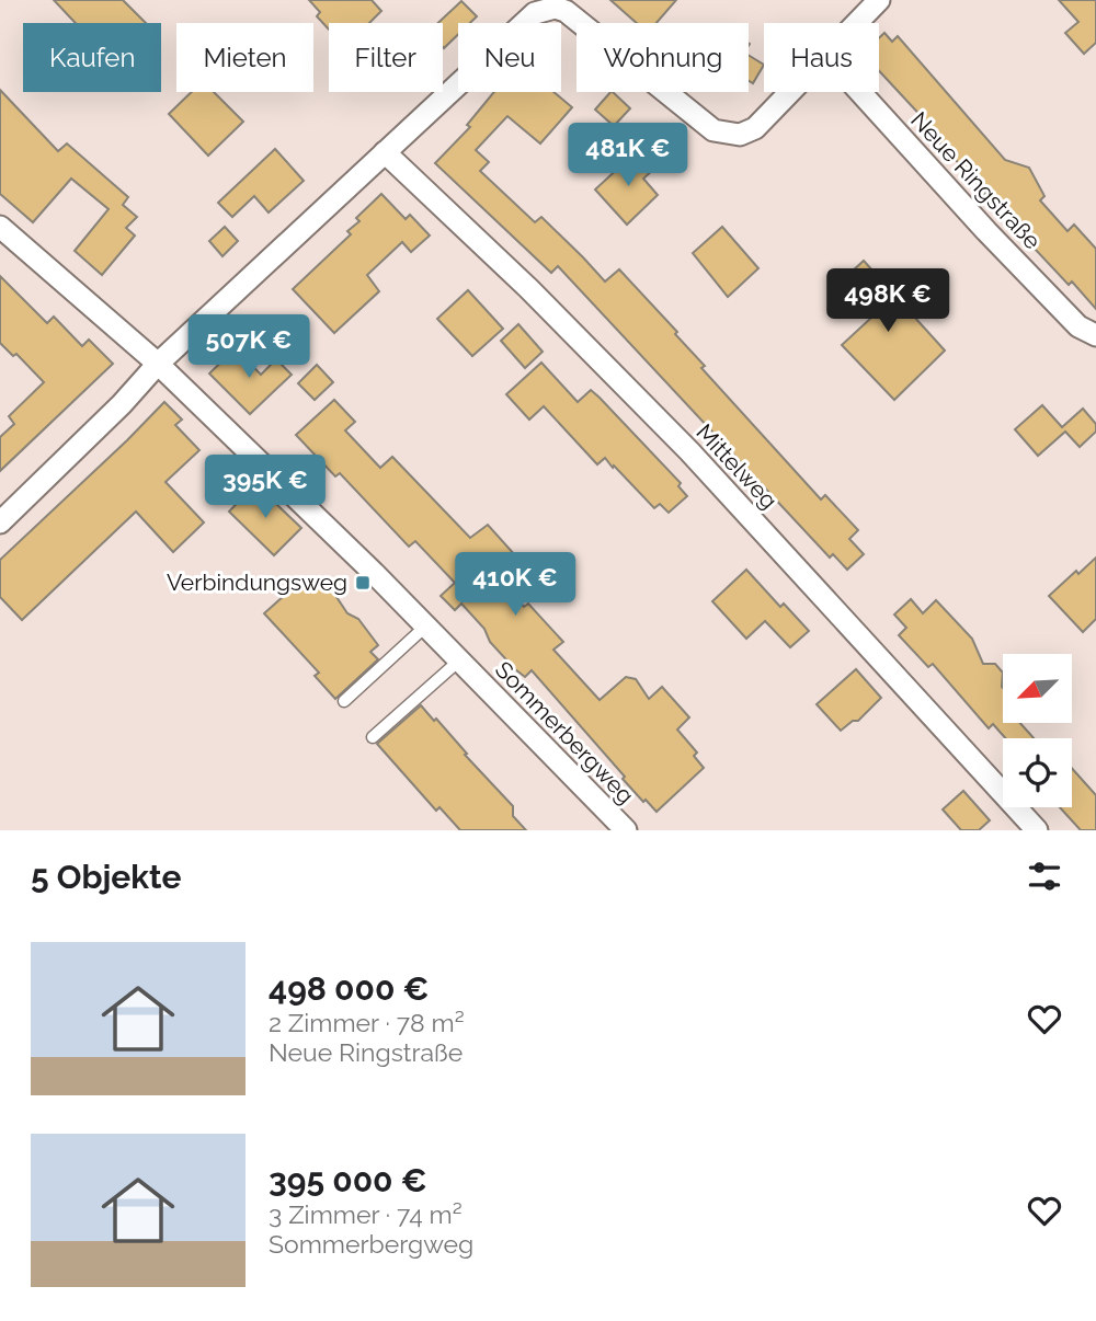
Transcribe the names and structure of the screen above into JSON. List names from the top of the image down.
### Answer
{
  "streets": {
    "street": ["Neue Ringstraße", "Mittelweg", "Sommerbergweg"]
  },
  "places": {
    "transit": ["Verbindungsweg"]
  },
  "north": "bottom left",
  "page": {
    "chip": [
      "Kaufen",
      "Mieten",
      "Filter",
      "Neu",
      "Wohnung",
      "Haus"
    ],
    "price": [
      "481K €",
      "498K €",
      "507K €",
      "395K €",
      "410K €"
    ],
    "heading": "5 Objekte",
    "list": [
      {
        "name": "498 000 €",
        "note": "2 Zimmer · 78 m² · Neue Ringstraße"
      },
      {
        "name": "395 000 €",
        "note": "3 Zimmer · 74 m² · Sommerbergweg"
      }
    ]
  }
}
